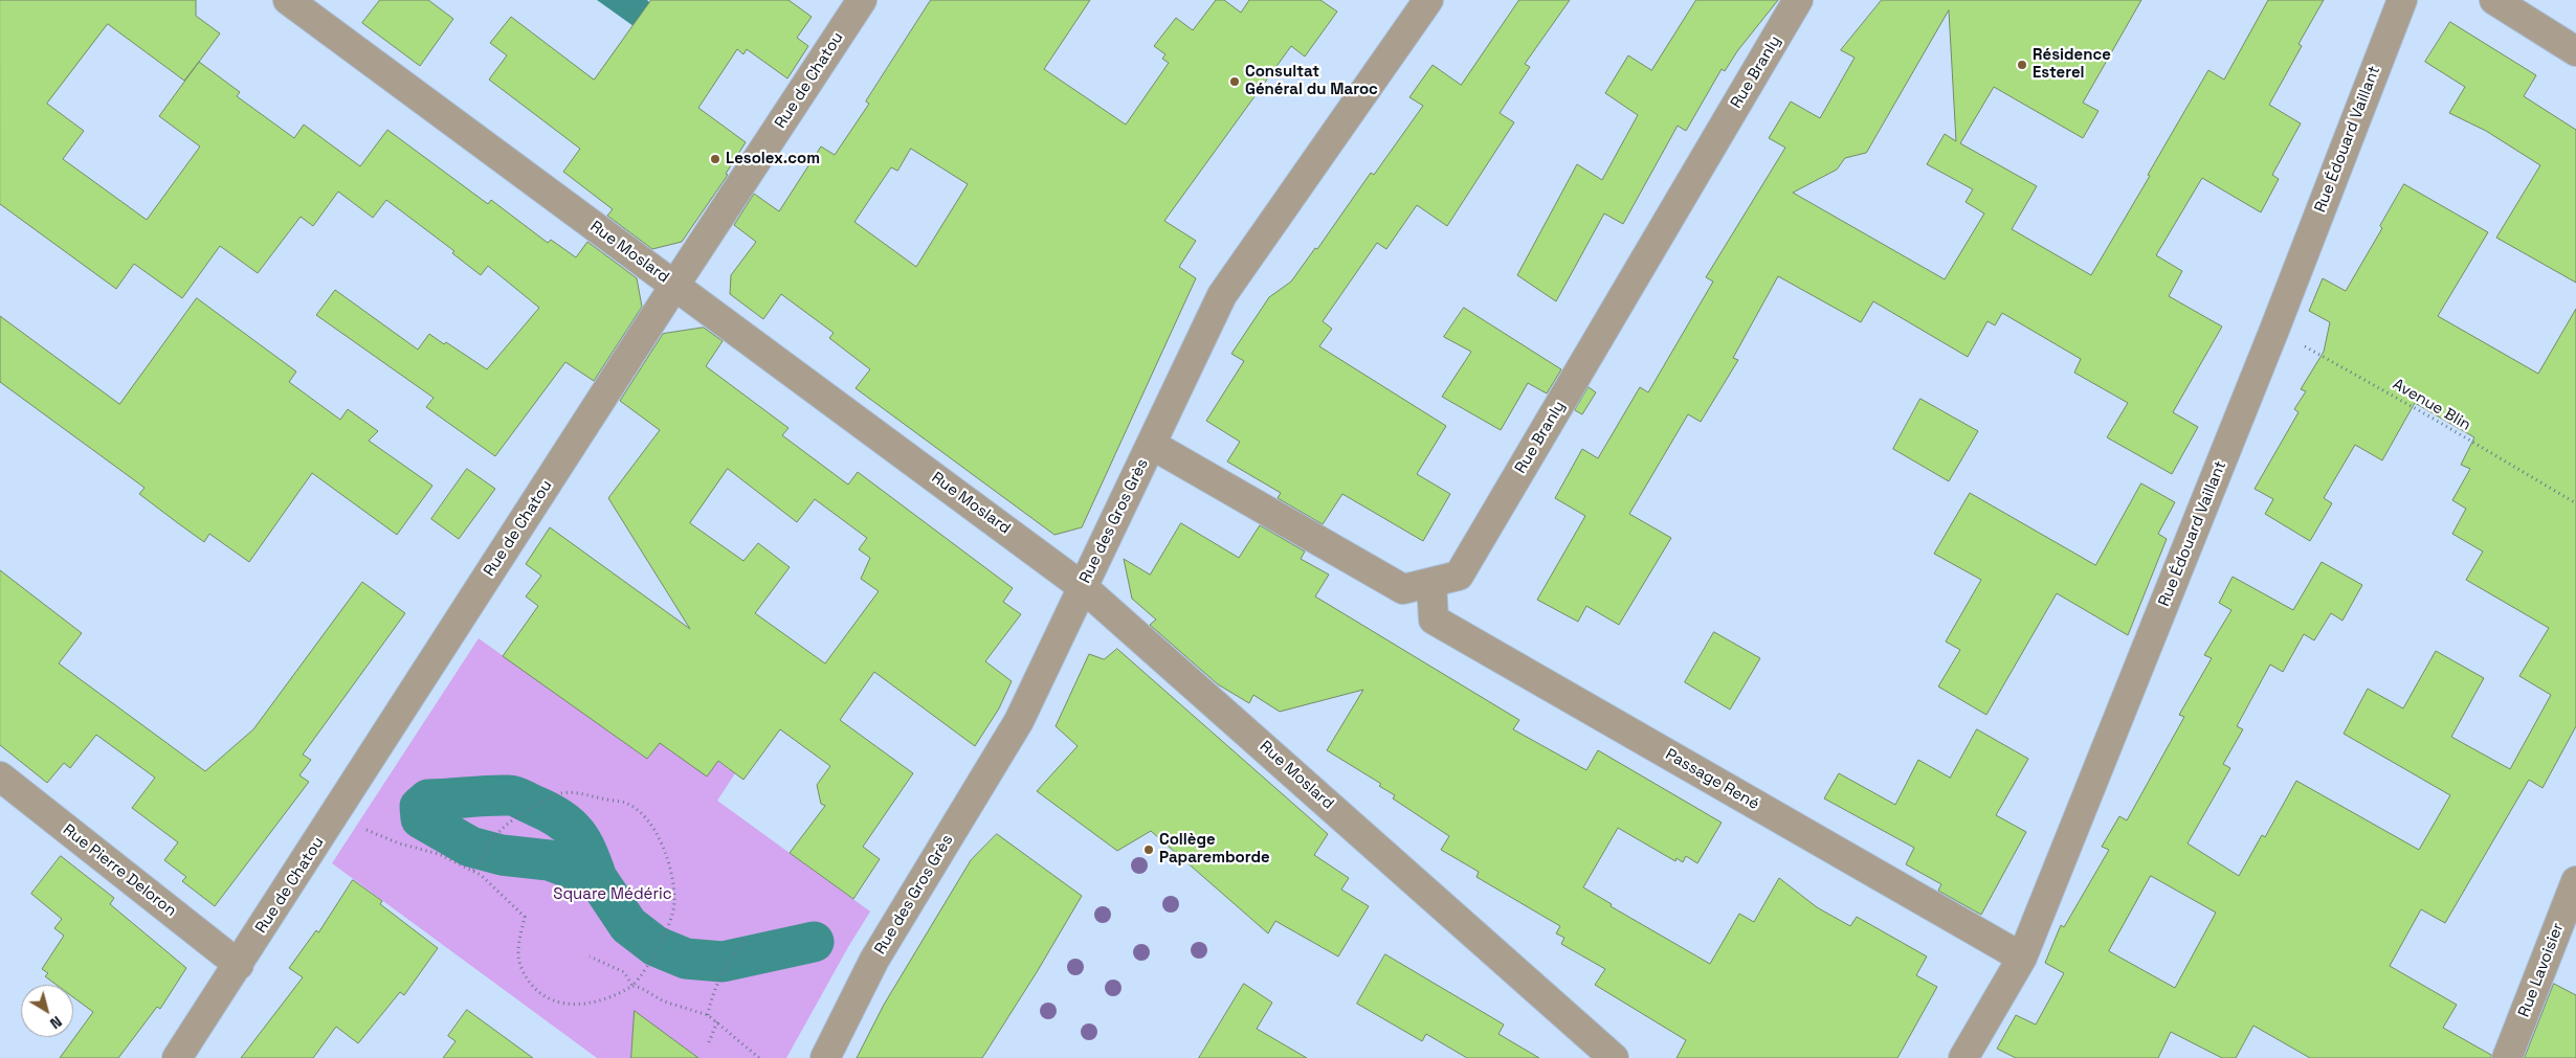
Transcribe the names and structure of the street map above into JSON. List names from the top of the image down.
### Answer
{
  "streets": {
    "street": [
      "Rue Branly",
      "Rue de Chatou",
      "Rue Édouard Vaillant",
      "Rue Moslard",
      "Rue des Gros Grès",
      "Passage René",
      "Rue Pierre Deloron",
      "Rue Lavoisier"
    ],
    "path": ["Avenue Blin"]
  },
  "crossings": [
    ["Rue Branly", "Rue des Gros Grès"],
    ["Rue Branly", "Passage René"],
    ["Rue de Chatou", "Rue Moslard"],
    ["Rue de Chatou", "Rue Pierre Deloron"],
    ["Rue Édouard Vaillant", "Avenue Blin"],
    ["Rue Édouard Vaillant", "Passage René"],
    ["Rue Moslard", "Rue des Gros Grès"]
  ],
  "parks": ["Square Médéric"],
  "places": [
    "Résidence Esterel",
    "Consultat Général du Maroc",
    "Lesolex.com",
    "Collège Paparemborde"
  ],
  "north": "bottom right"
}
